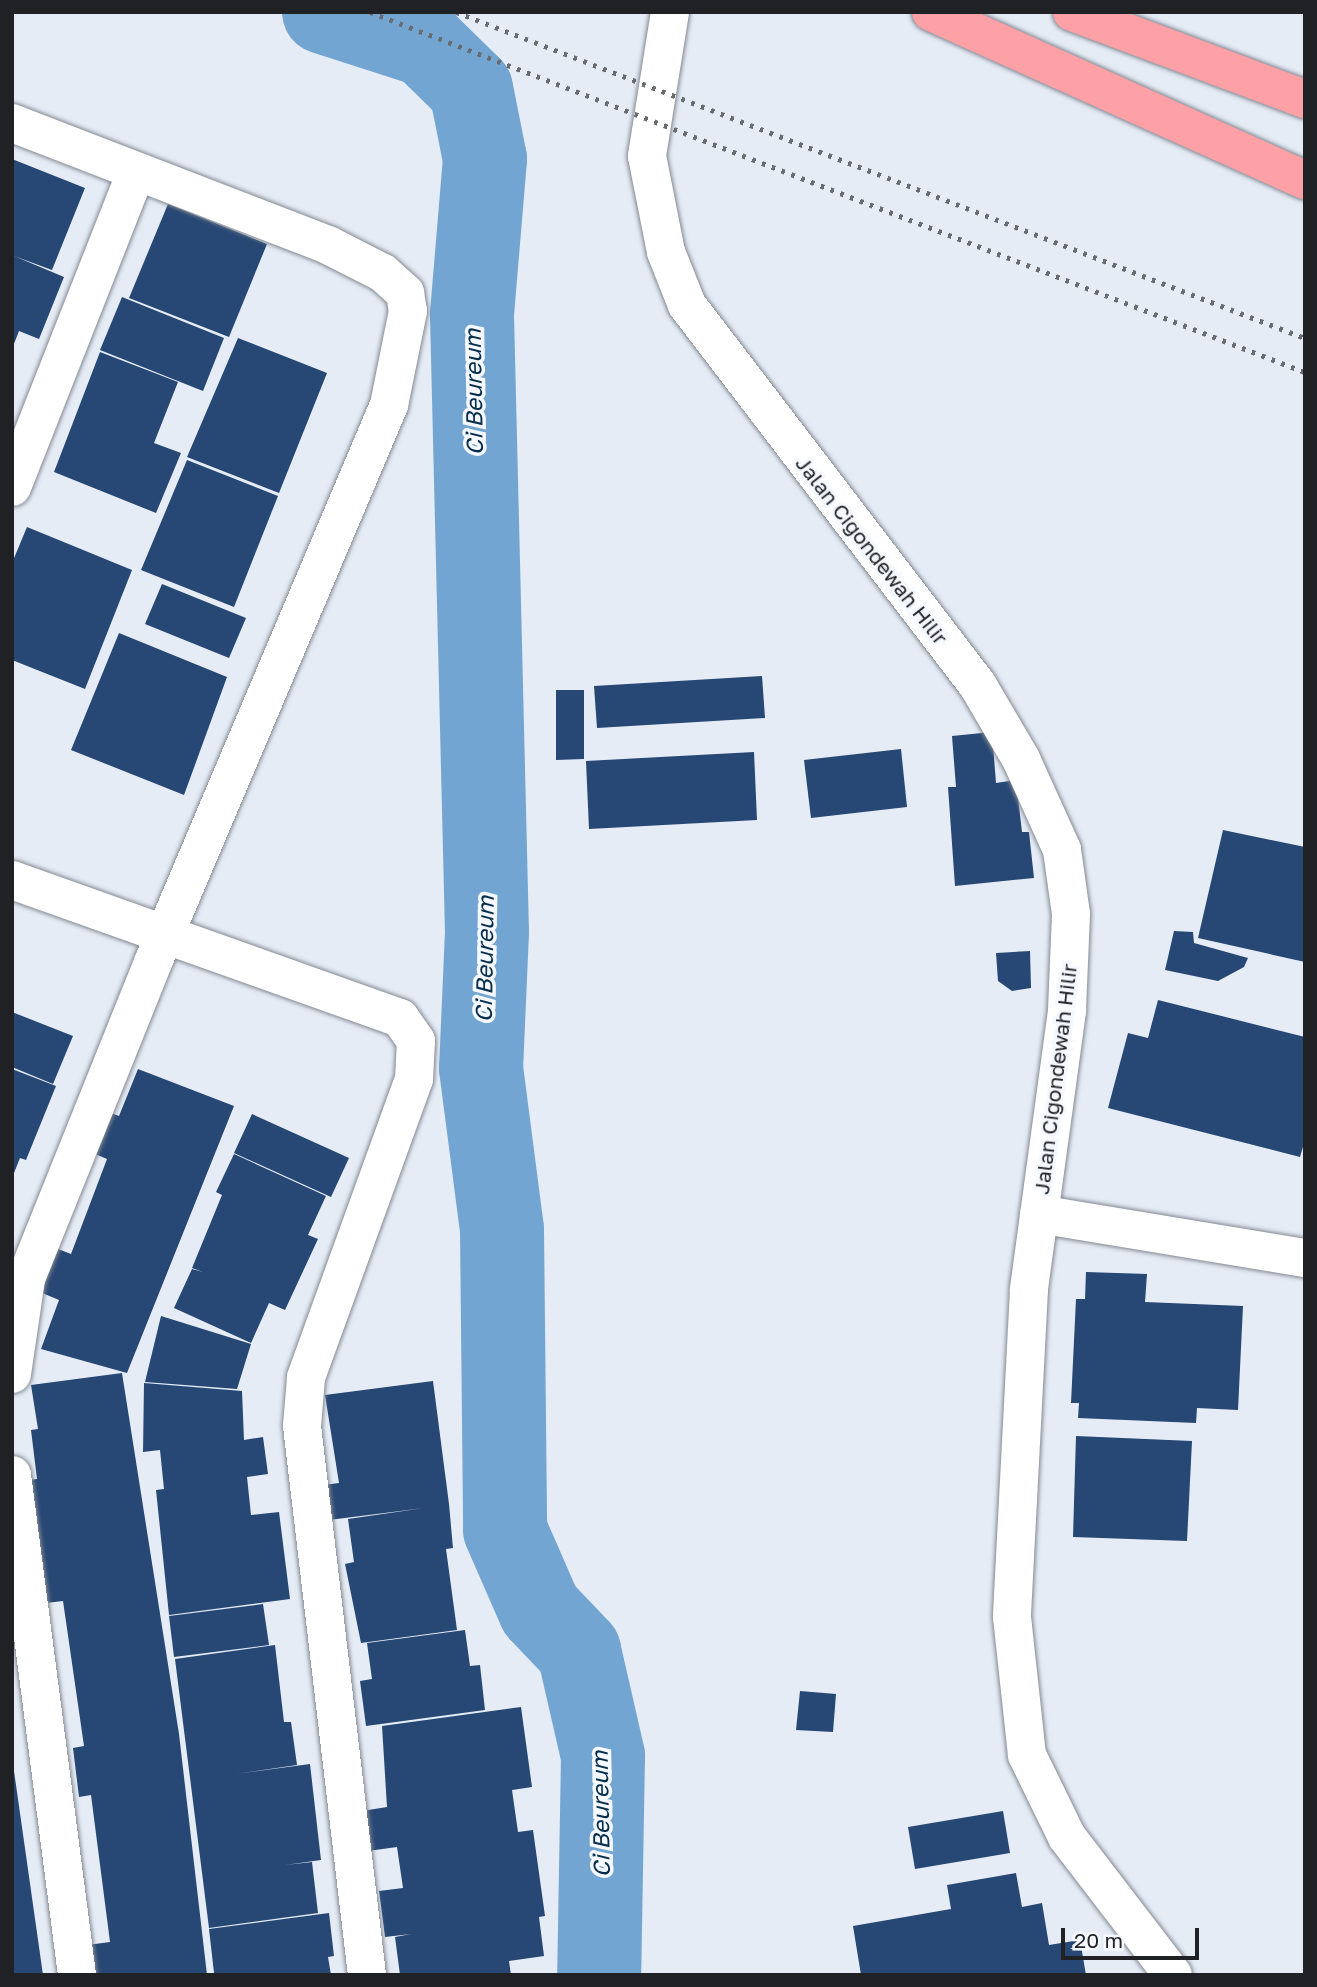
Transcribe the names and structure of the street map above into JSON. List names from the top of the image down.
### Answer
{
  "streets": {
    "street": ["Jalan Cigondewah Hilir"]
  },
  "water": ["Ci Beureum"],
  "scale_bar": "20 m"
}
